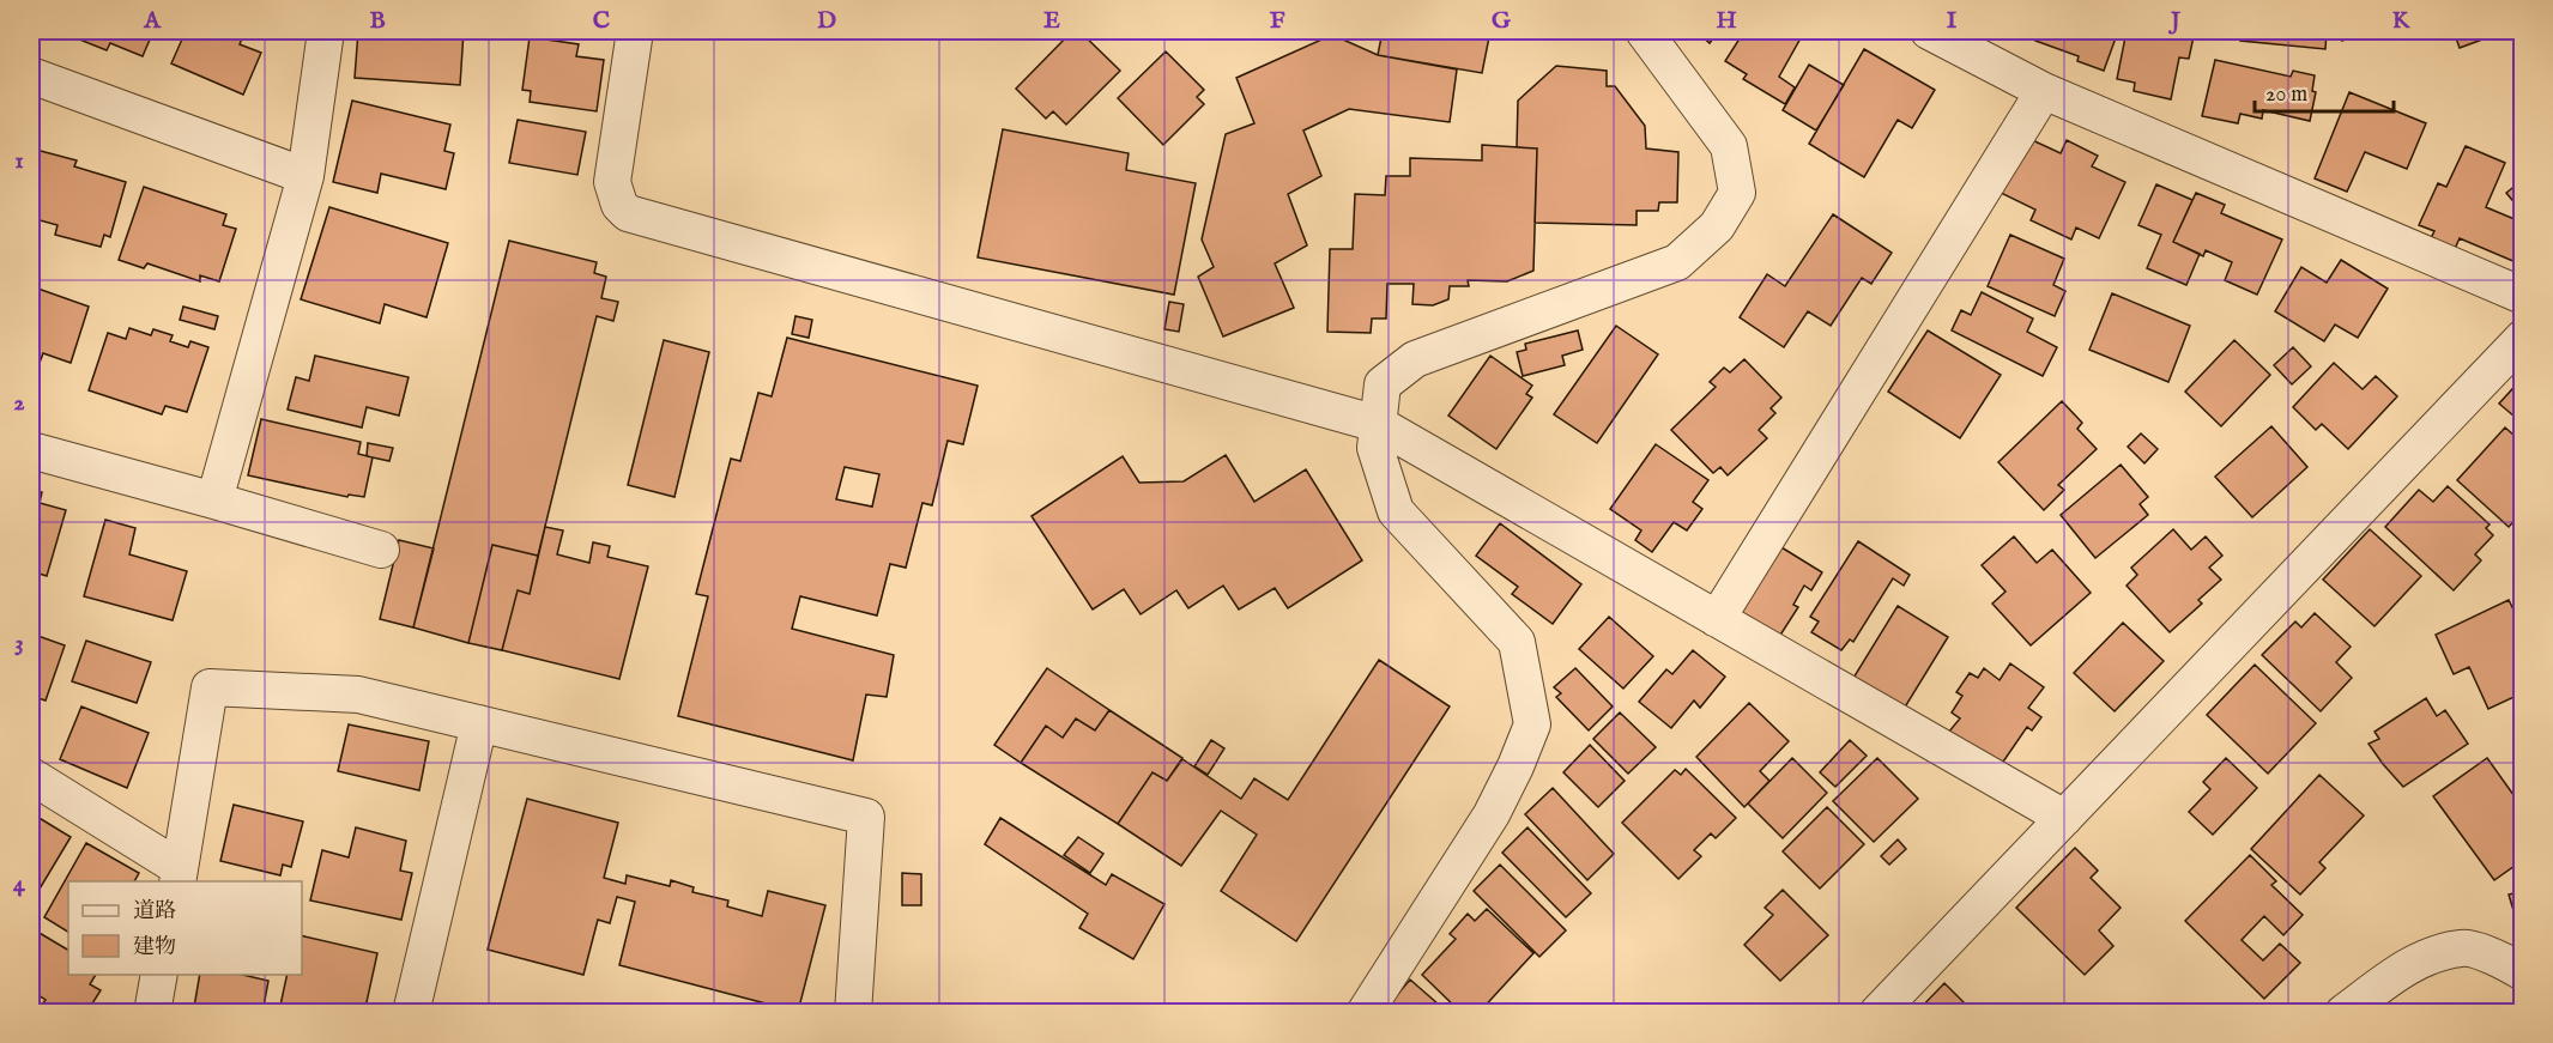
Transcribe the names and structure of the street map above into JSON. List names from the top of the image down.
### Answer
{
  "legend": ["道路", "建物"],
  "scale_bar": "20 m",
  "grid": {
    "columns": [
      "A",
      "B",
      "C",
      "D",
      "E",
      "F",
      "G",
      "H",
      "I",
      "J",
      "K"
    ],
    "rows": [
      "1",
      "2",
      "3",
      "4"
    ]
  }
}
